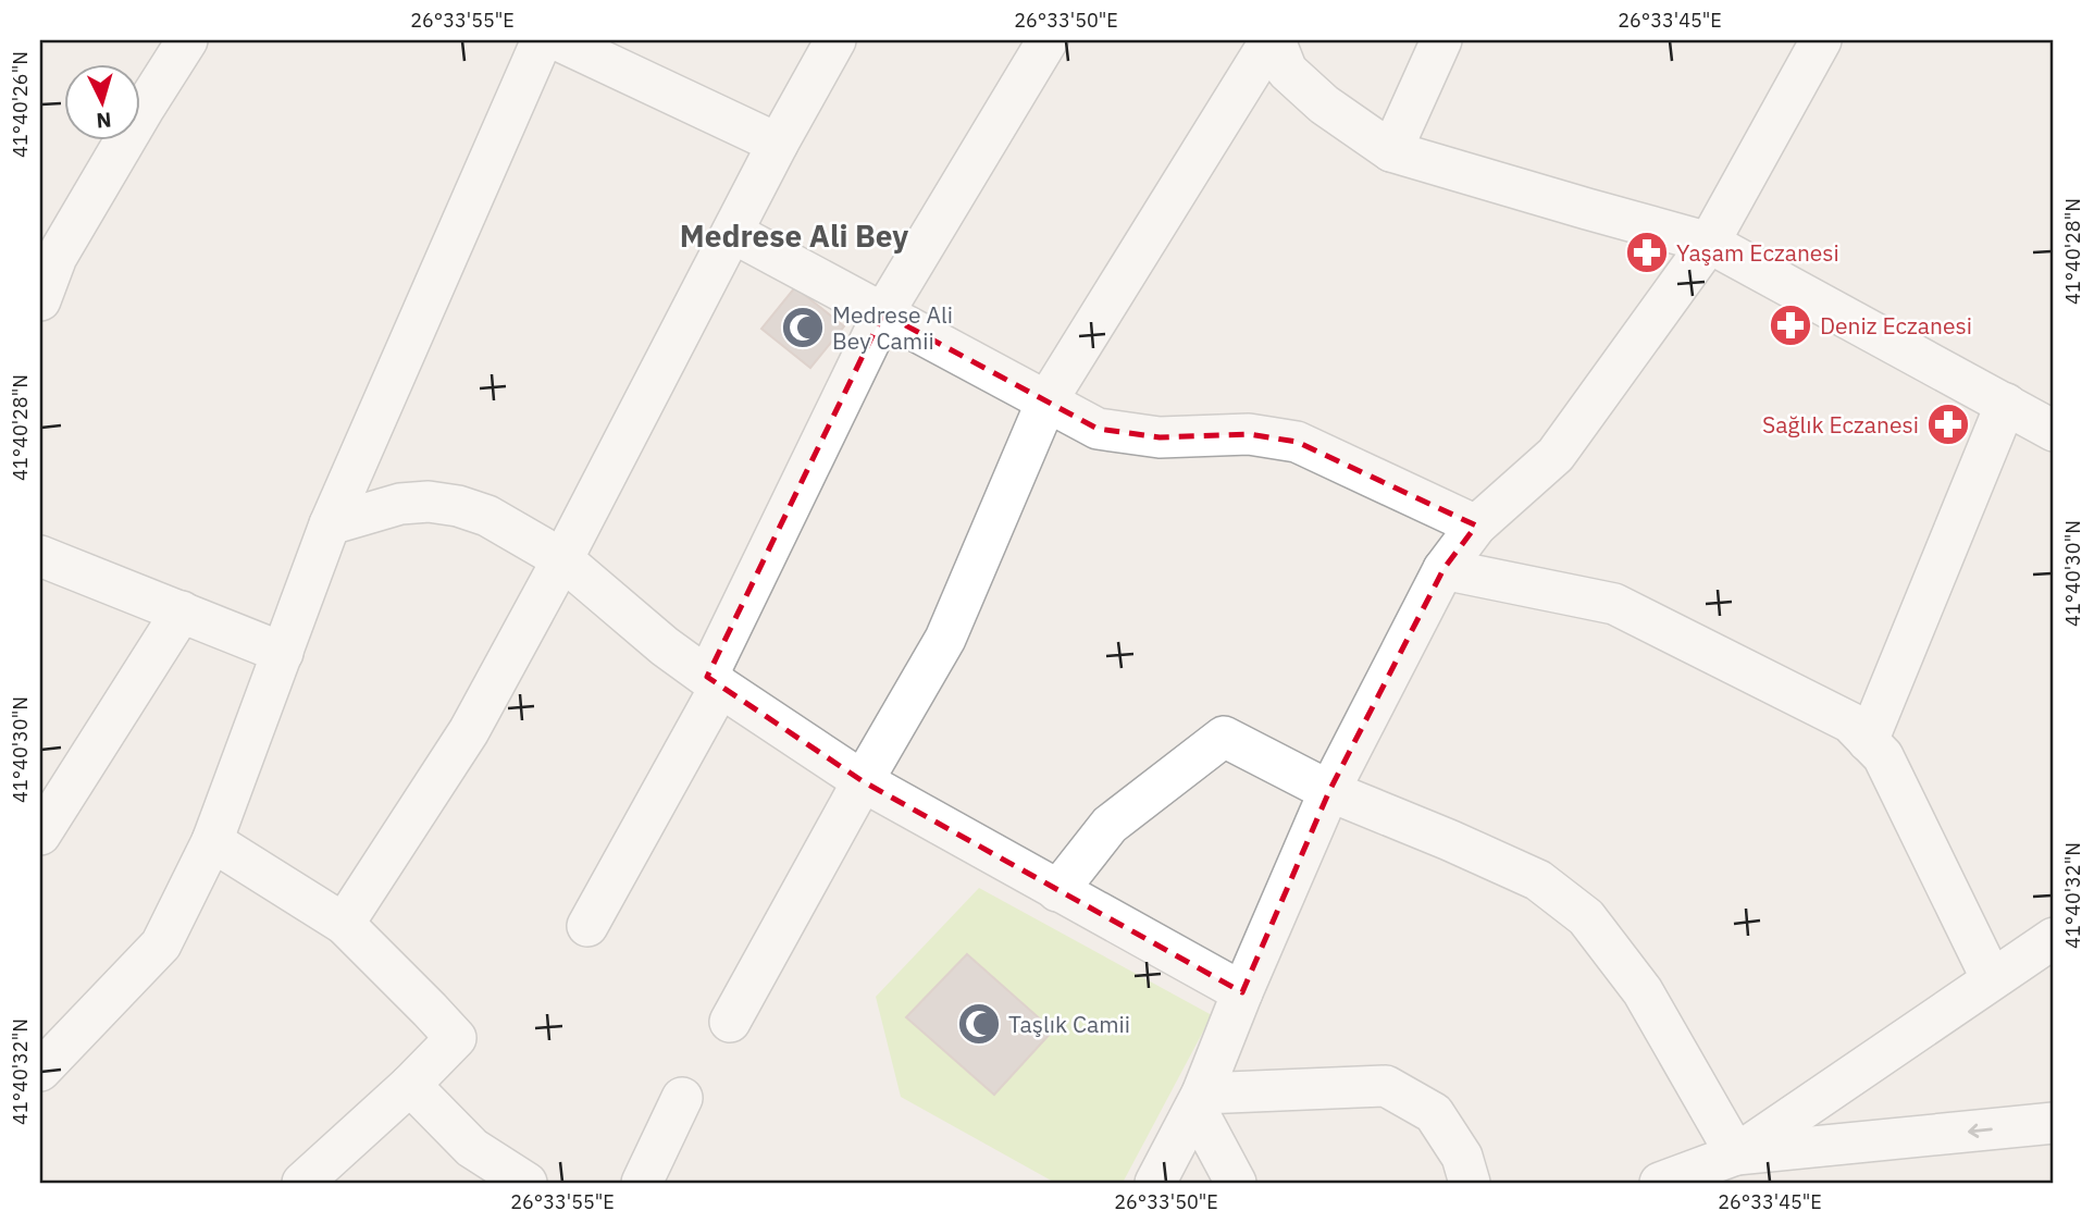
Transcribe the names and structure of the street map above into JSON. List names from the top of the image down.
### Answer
{
  "districts": ["Medrese Ali Bey"],
  "places": {
    "pharmacy": ["Yaşam Eczanesi", "Deniz Eczanesi", "Sağlık Eczanesi"],
    "mosque": ["Medrese Ali Bey Camii", "Taşlık Camii"]
  },
  "north": "bottom",
  "coordinates": [
    "26°33'55\"E",
    "26°33'50\"E",
    "26°33'45\"E",
    "41°40'26\"N",
    "41°40'28\"N",
    "41°40'30\"N",
    "41°40'32\"N"
  ]
}
